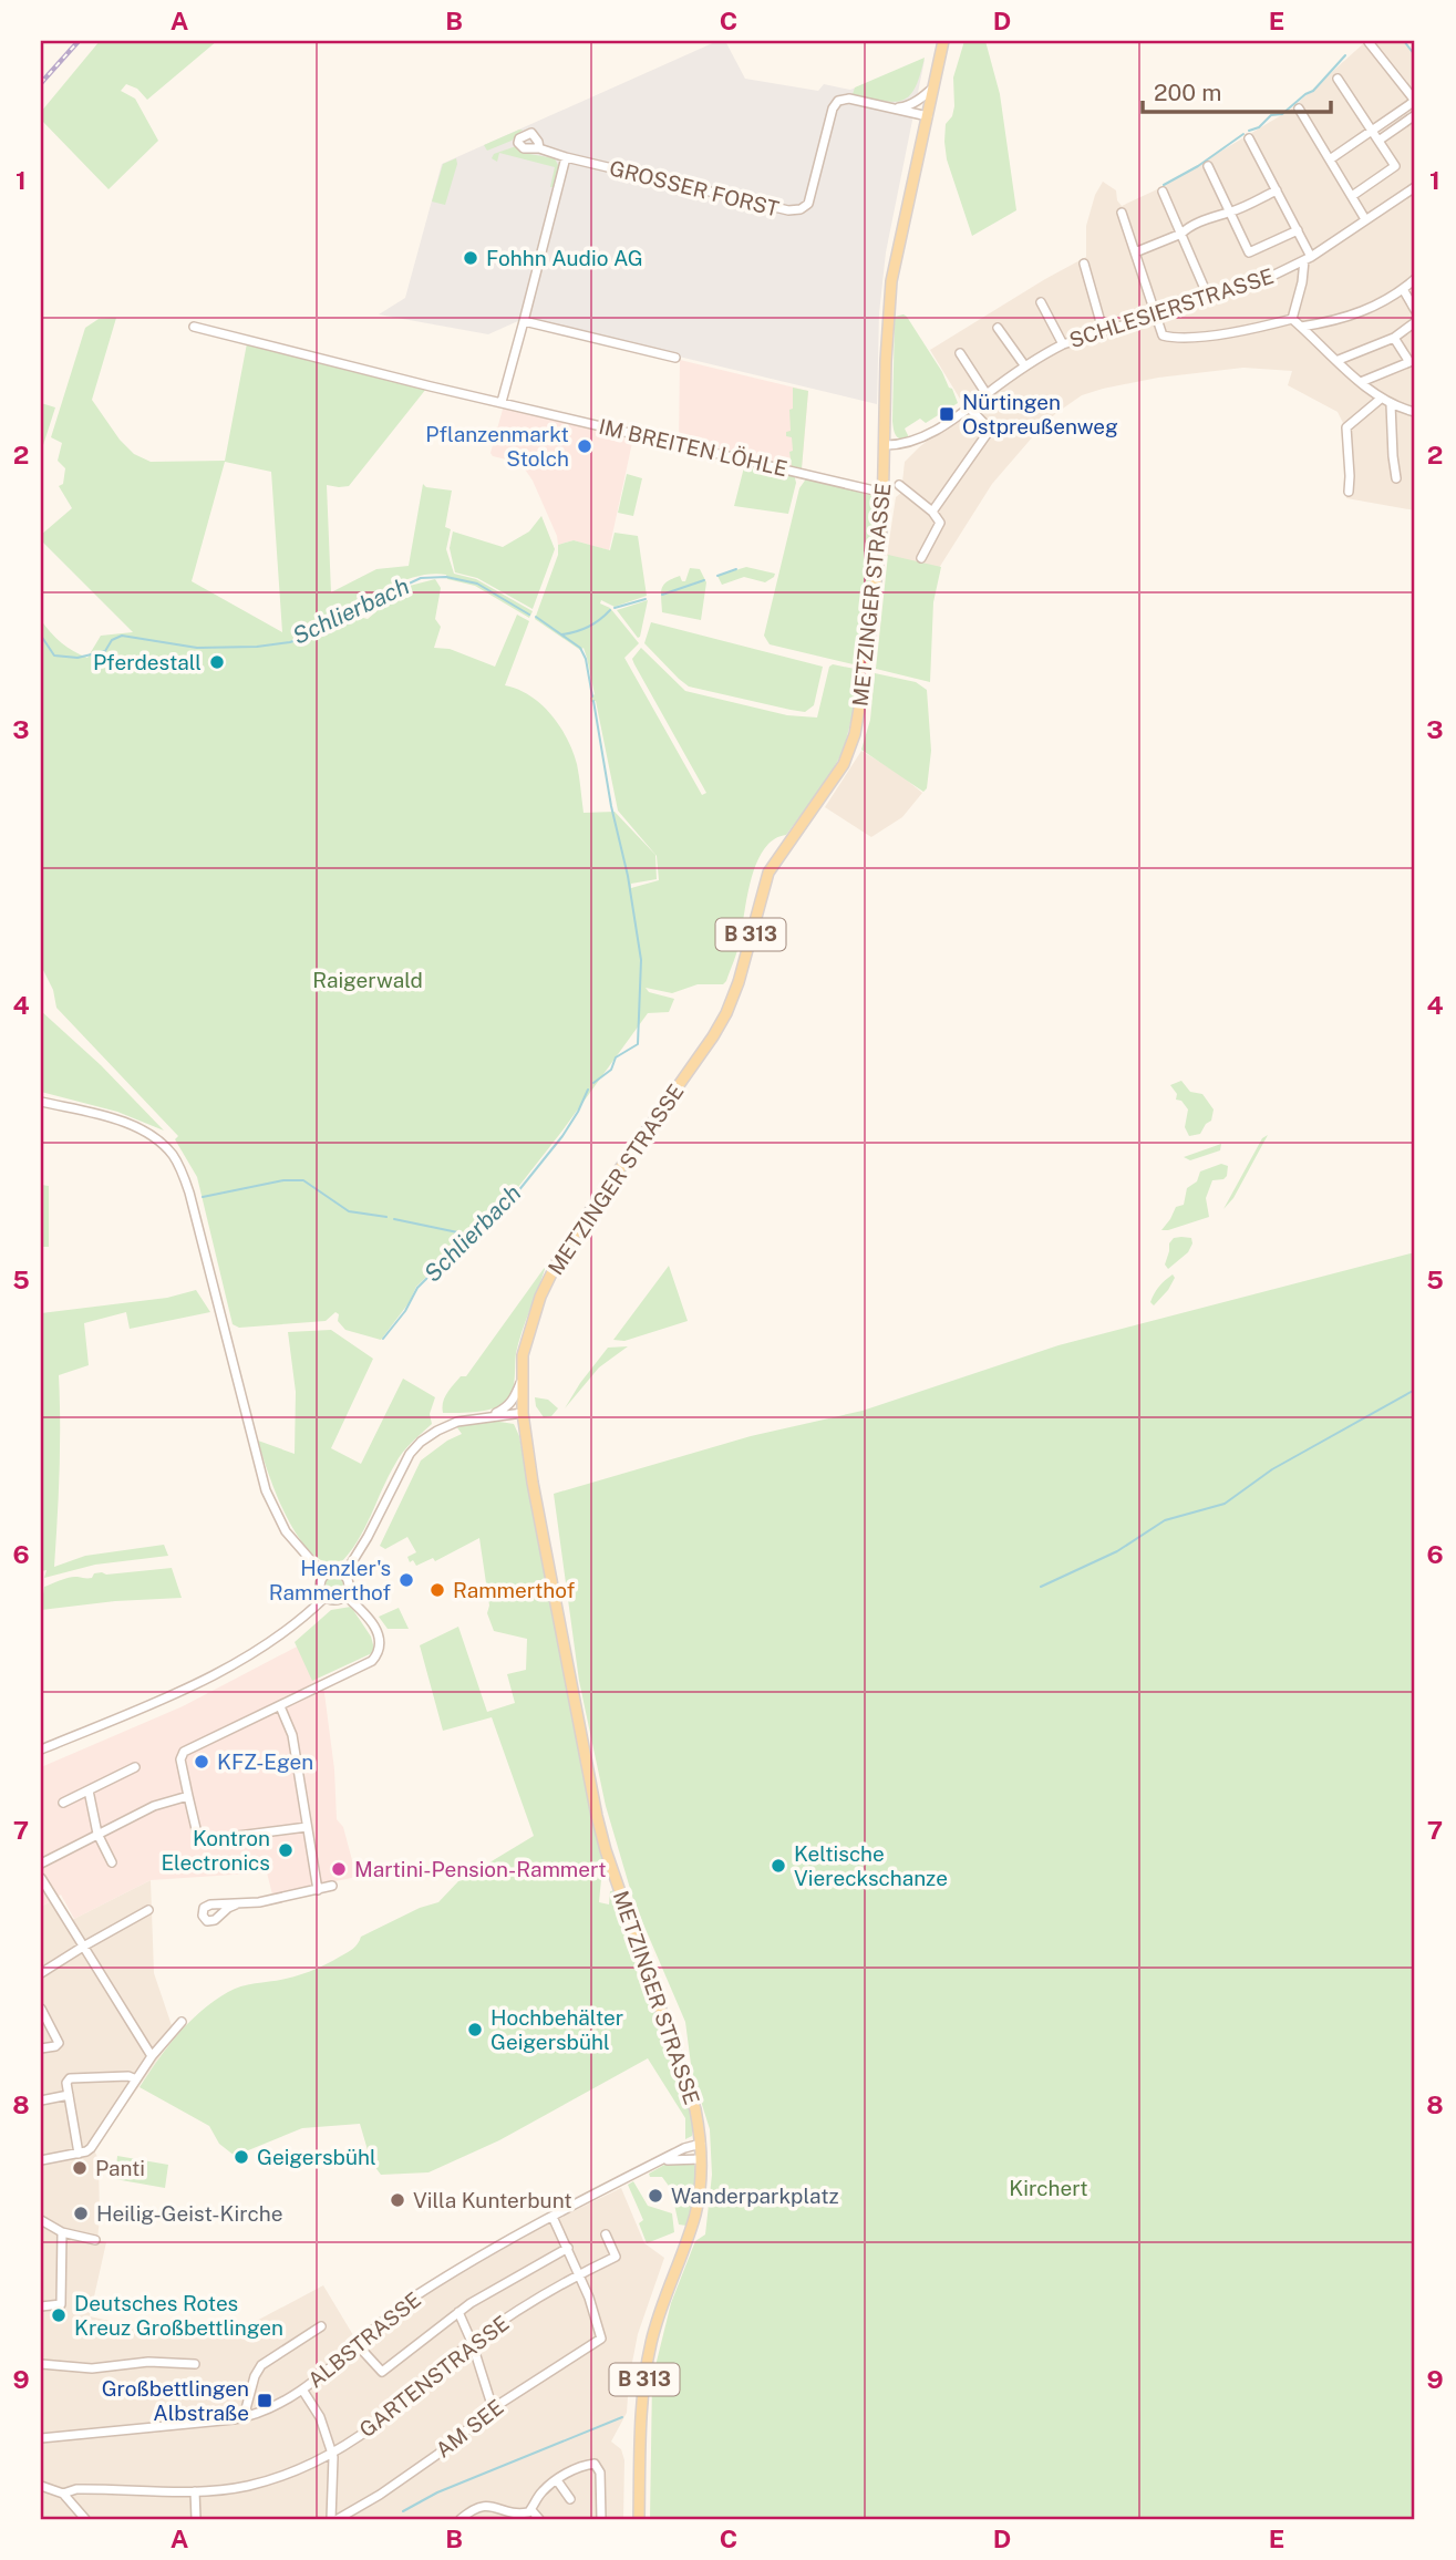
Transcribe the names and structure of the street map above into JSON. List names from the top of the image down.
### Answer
{
  "streets": {
    "main road": ["METZINGER STRASSE", "B 313"],
    "street": [
      "GROSSER FORST",
      "SCHLESIERSTRASSE",
      "IM BREITEN LÖHLE",
      "ALBSTRASSE",
      "GARTENSTRASSE",
      "AM SEE"
    ]
  },
  "crossings": [
    ["GROSSER FORST", "METZINGER STRASSE"],
    ["SCHLESIERSTRASSE", "METZINGER STRASSE"],
    ["IM BREITEN LÖHLE", "METZINGER STRASSE"],
    ["METZINGER STRASSE", "ALBSTRASSE"],
    ["GARTENSTRASSE", "AM SEE"]
  ],
  "water": ["Schlierbach"],
  "parks": ["Raigerwald", "Kirchert"],
  "places": {
    "other": [
      "Fohhn Audio AG",
      "Pflanzenmarkt Stolch",
      "Pferdestall",
      "Henzler's Rammerthof",
      "Rammerthof",
      "KFZ-Egen",
      "Kontron Electronics",
      "Keltische Viereckschanze",
      "Martini-Pension-Rammert",
      "Hochbehälter Geigersbühl",
      "Geigersbühl",
      "Panti",
      "Wanderparkplatz",
      "Villa Kunterbunt",
      "Heilig-Geist-Kirche",
      "Deutsches Rotes Kreuz Großbettlingen"
    ],
    "transit": ["Nürtingen Ostpreußenweg", "Großbettlingen Albstraße"]
  },
  "scale_bar": "200 m",
  "grid": {
    "columns": [
      "A",
      "B",
      "C",
      "D",
      "E"
    ],
    "rows": [
      "1",
      "2",
      "3",
      "4",
      "5",
      "6",
      "7",
      "8",
      "9"
    ]
  }
}
